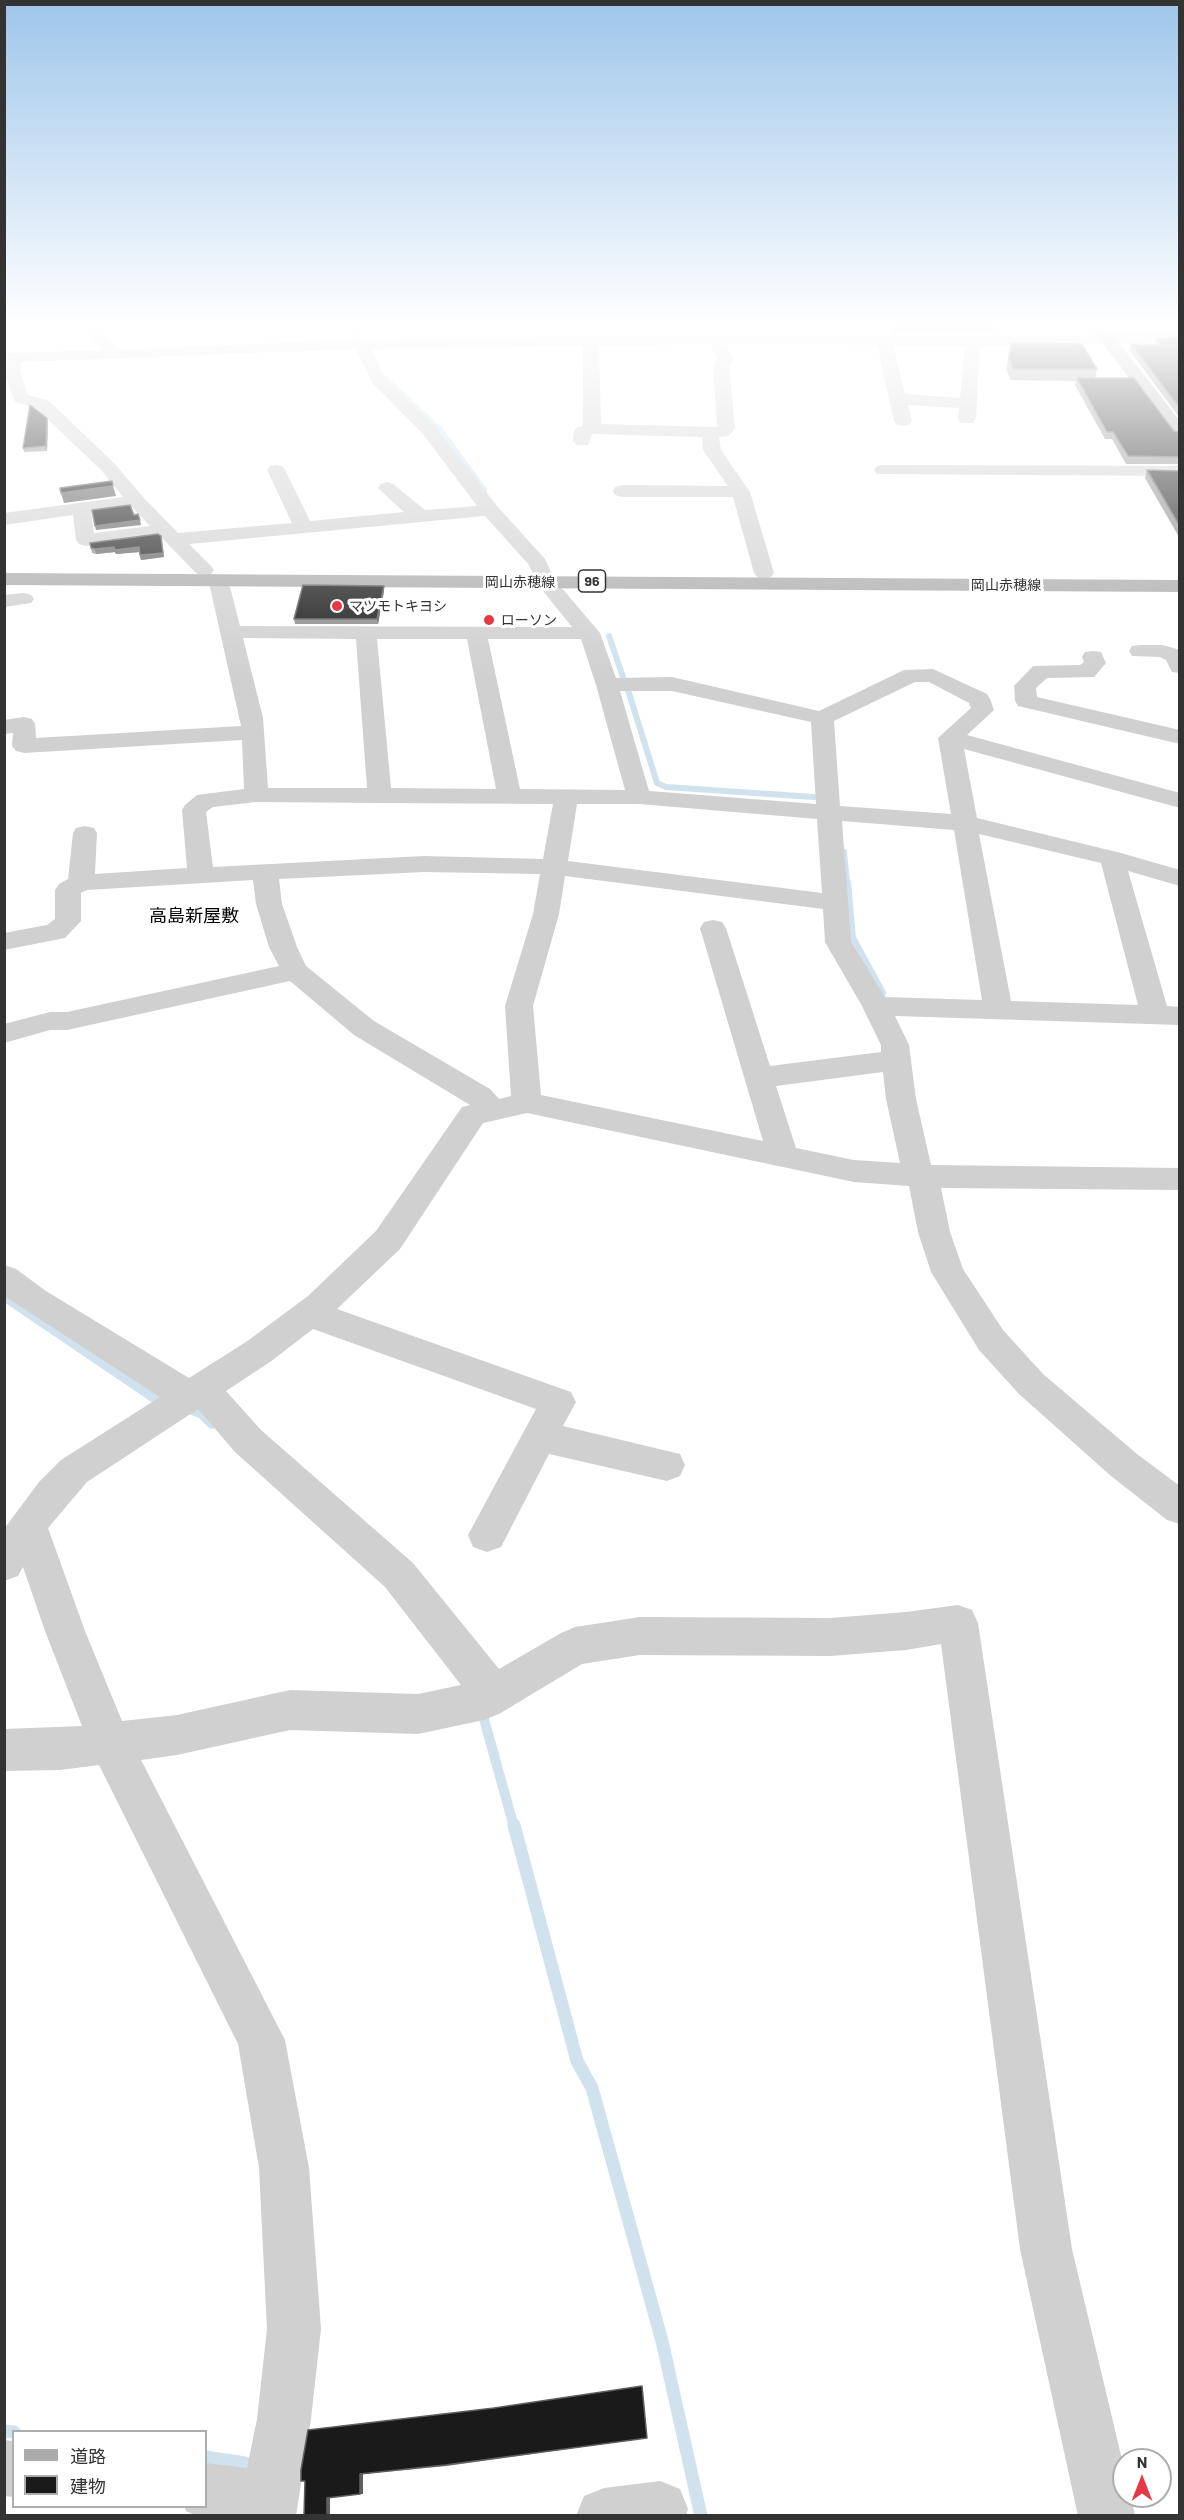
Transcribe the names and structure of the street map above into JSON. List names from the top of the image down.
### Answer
{
  "streets": {
    "main road": ["96", "岡山赤穂線"]
  },
  "districts": ["高島新屋敷"],
  "places": ["マツモトキヨシ", "ローソン"],
  "legend": ["道路", "建物"],
  "north": "top"
}
